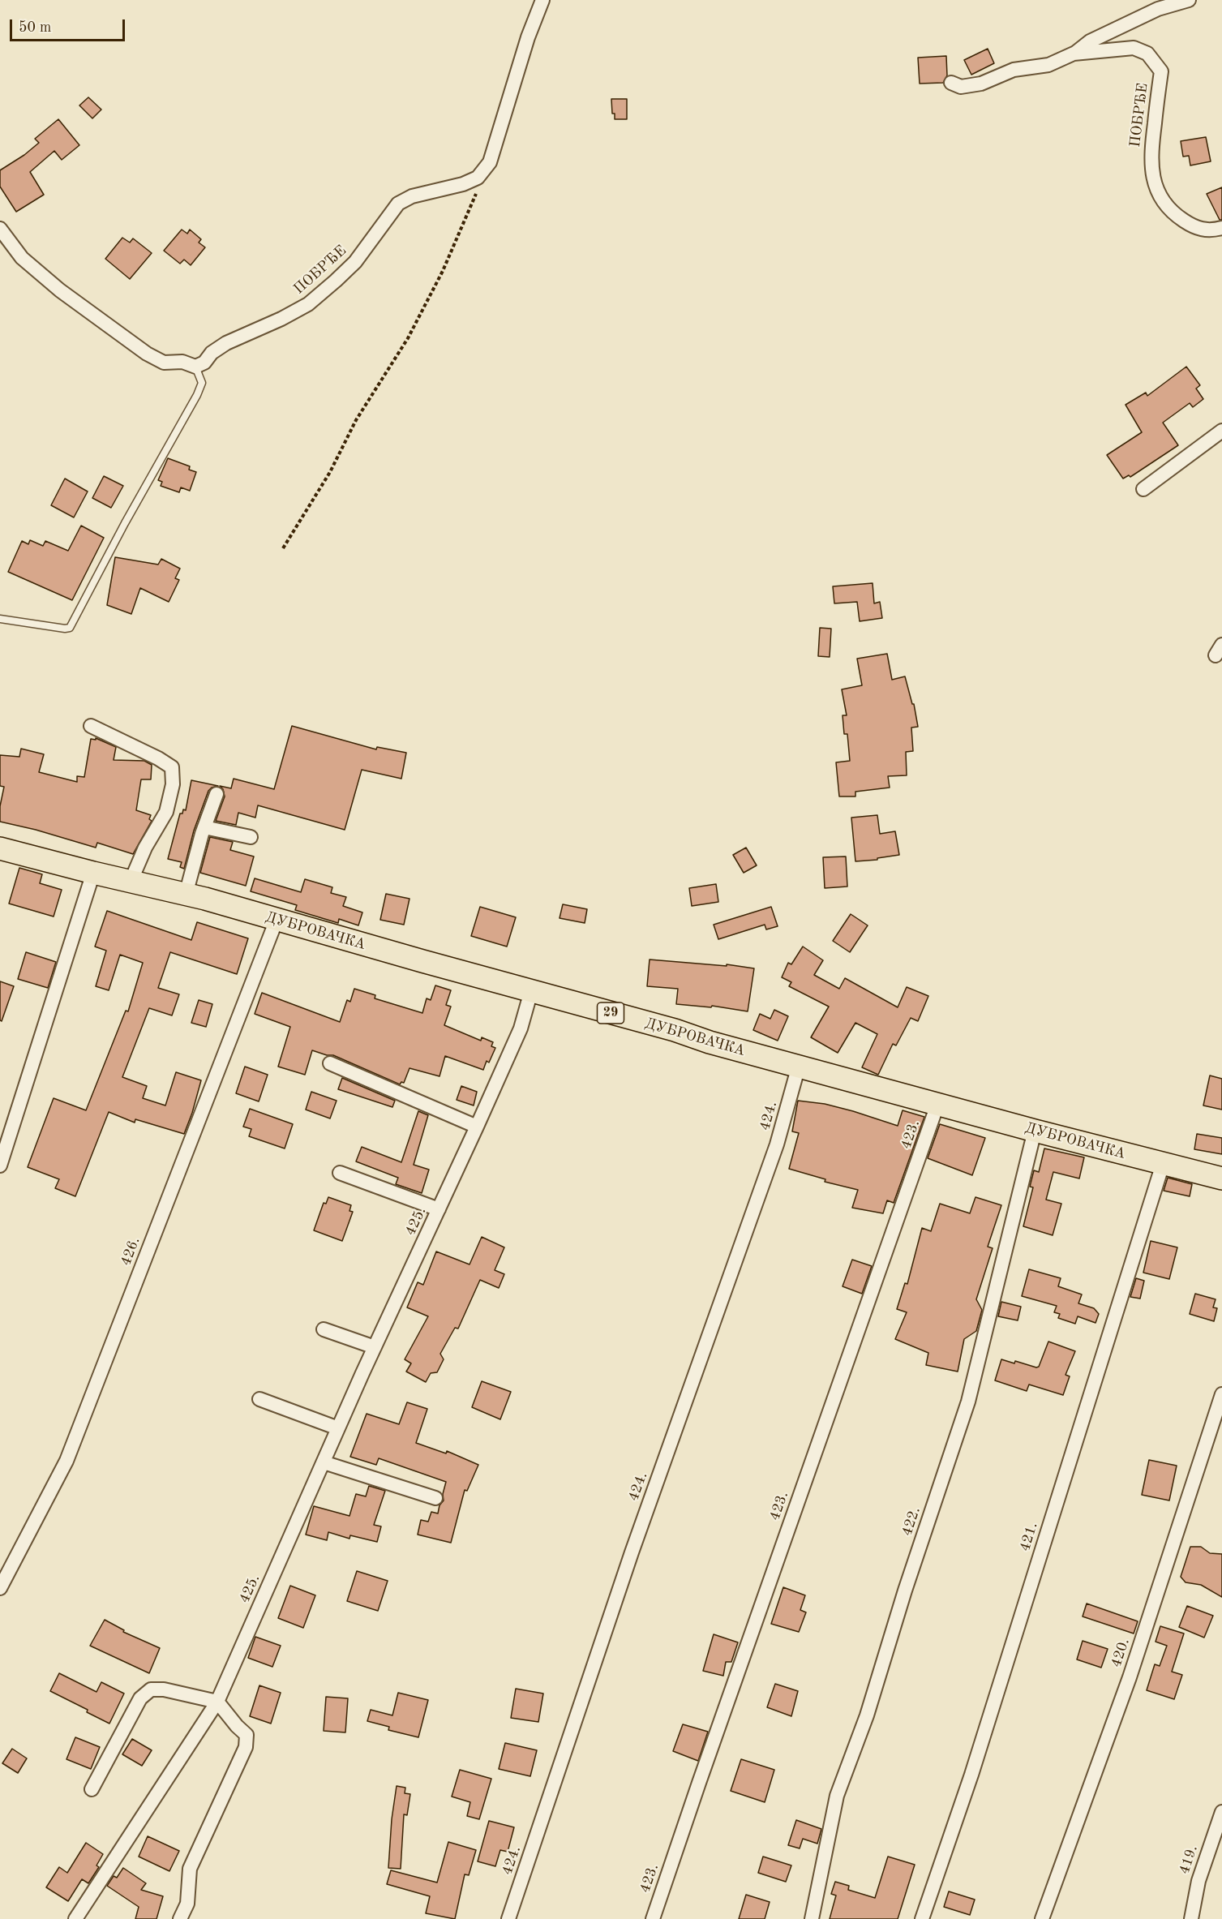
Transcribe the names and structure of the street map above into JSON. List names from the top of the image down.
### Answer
{
  "streets": {
    "main road": ["ДУБРОВАЧКА", "29"],
    "street": [
      "ПОБРЂЕ",
      "424.",
      "423.",
      "425.",
      "426.",
      "422.",
      "421.",
      "420.",
      "419."
    ]
  },
  "crossings": [
    ["ДУБРОВАЧКА", "424."],
    ["ДУБРОВАЧКА", "423."],
    ["ДУБРОВАЧКА", "425."],
    ["ДУБРОВАЧКА", "426."],
    ["ДУБРОВАЧКА", "422."],
    ["ДУБРОВАЧКА", "421."]
  ],
  "scale_bar": "50 m"
}
